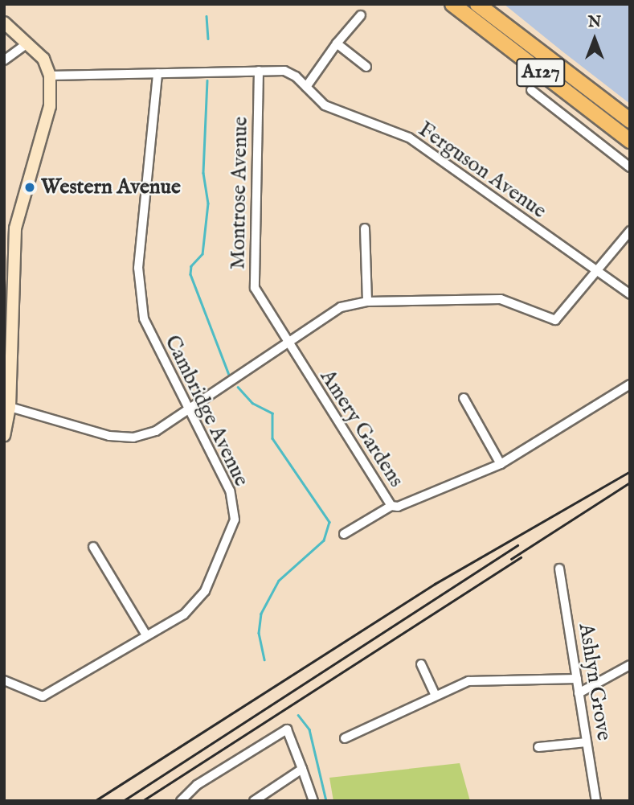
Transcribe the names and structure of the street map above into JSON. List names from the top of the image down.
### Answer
{
  "streets": {
    "highway": ["A127"],
    "street": [
      "Ferguson Avenue",
      "Montrose Avenue",
      "Cambridge Avenue",
      "Amery Gardens",
      "Ashlyn Grove"
    ]
  },
  "crossings": [
    ["Ferguson Avenue", "Montrose Avenue"],
    ["Ferguson Avenue", "Cambridge Avenue"],
    ["Montrose Avenue", "Amery Gardens"]
  ],
  "places": ["Western Avenue"],
  "north": "top"
}
